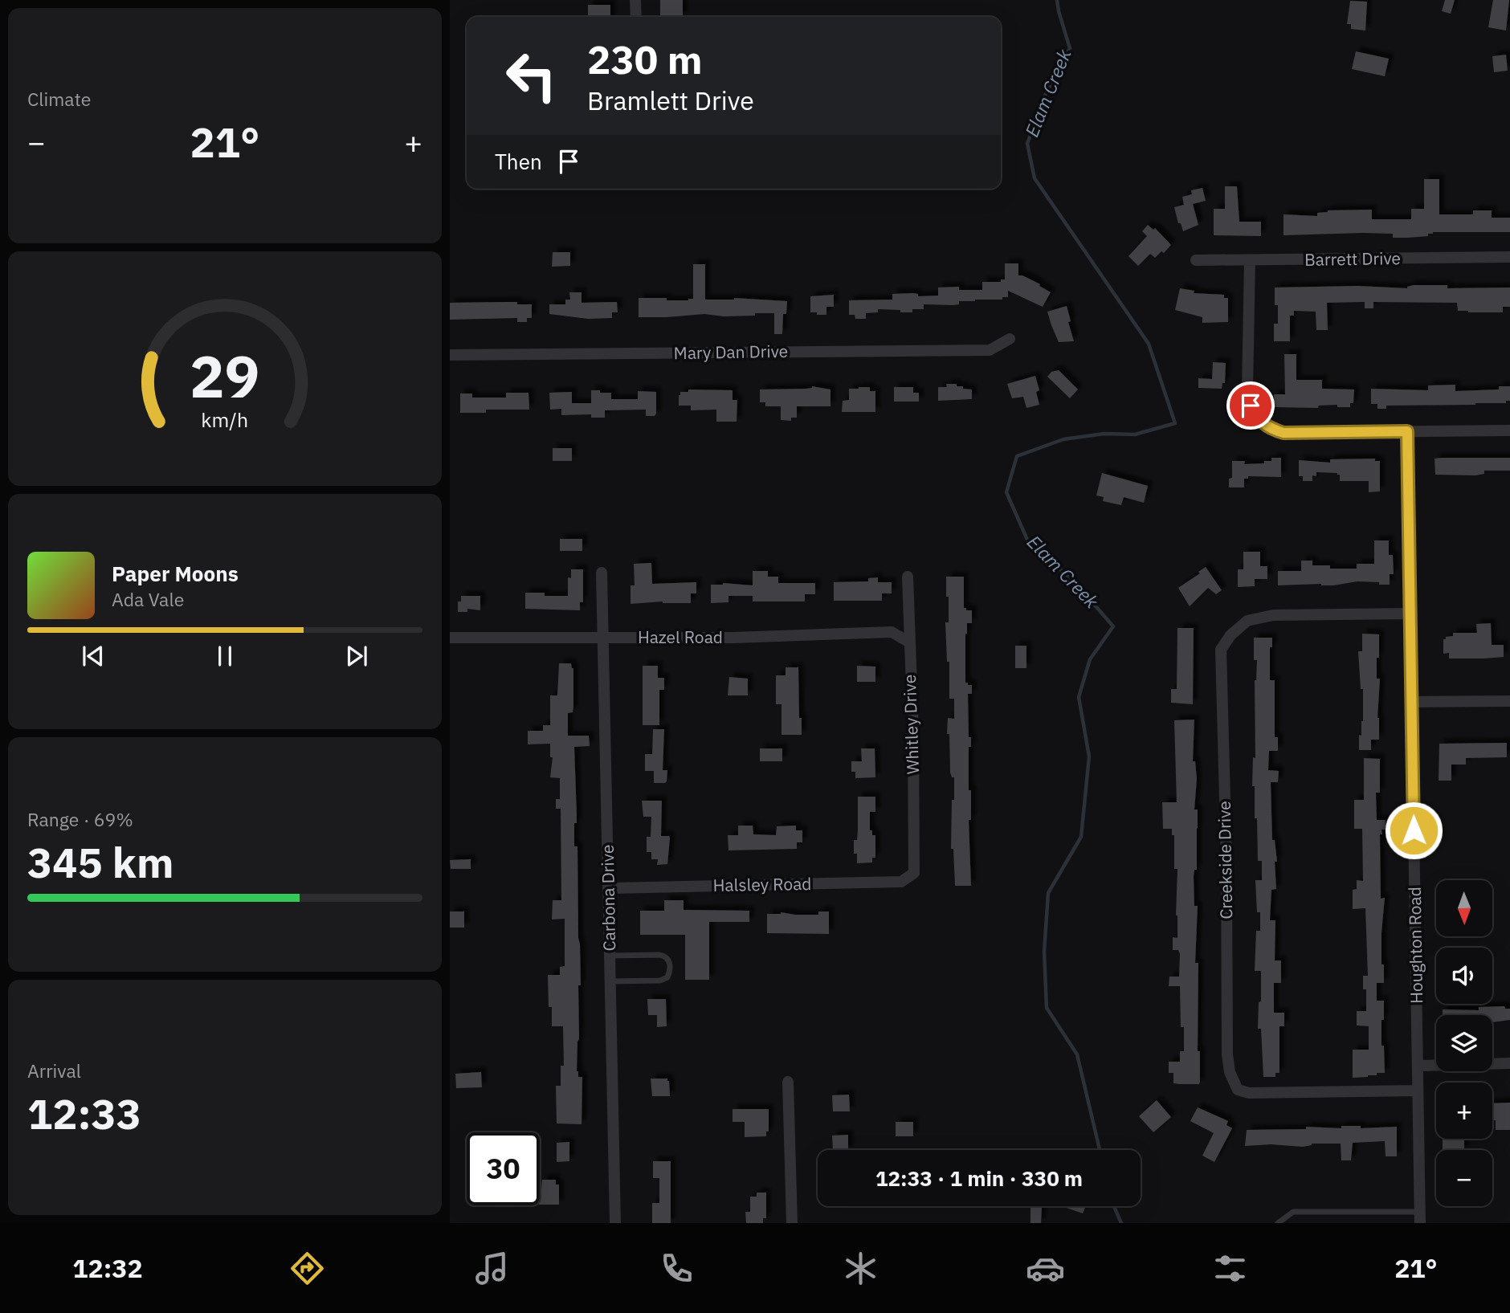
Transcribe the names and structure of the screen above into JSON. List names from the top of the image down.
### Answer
{
  "streets": {
    "street": [
      "Barrett Drive",
      "Mary Dan Drive",
      "Hazel Road",
      "Whitley Drive",
      "Creekside Drive",
      "Halsley Road",
      "Carbona Drive",
      "Houghton Road"
    ]
  },
  "crossings": [
    ["Hazel Road", "Whitley Drive"],
    ["Hazel Road", "Carbona Drive"],
    ["Whitley Drive", "Halsley Road"],
    ["Creekside Drive", "Houghton Road"],
    ["Halsley Road", "Carbona Drive"]
  ],
  "water": ["Elam Creek"],
  "north": "bottom",
  "page": {
    "tile": [
      "Climate",
      ["Range · 69%", "345 km"],
      ["Arrival", "12:33"]
    ],
    "turn": ["230 m", "Bramlett Drive"],
    "heat": ["−", "21°", "+"],
    "then": "Then",
    "song": ["Paper Moons", "Ada Vale"],
    "map_buttons": ["+", "−"],
    "limit": "30",
    "trip": "12:33 · 1 min · 330 m",
    "tabs": ["12:32", "21°"],
    "gauge": ["29", "km/h"]
  }
}
